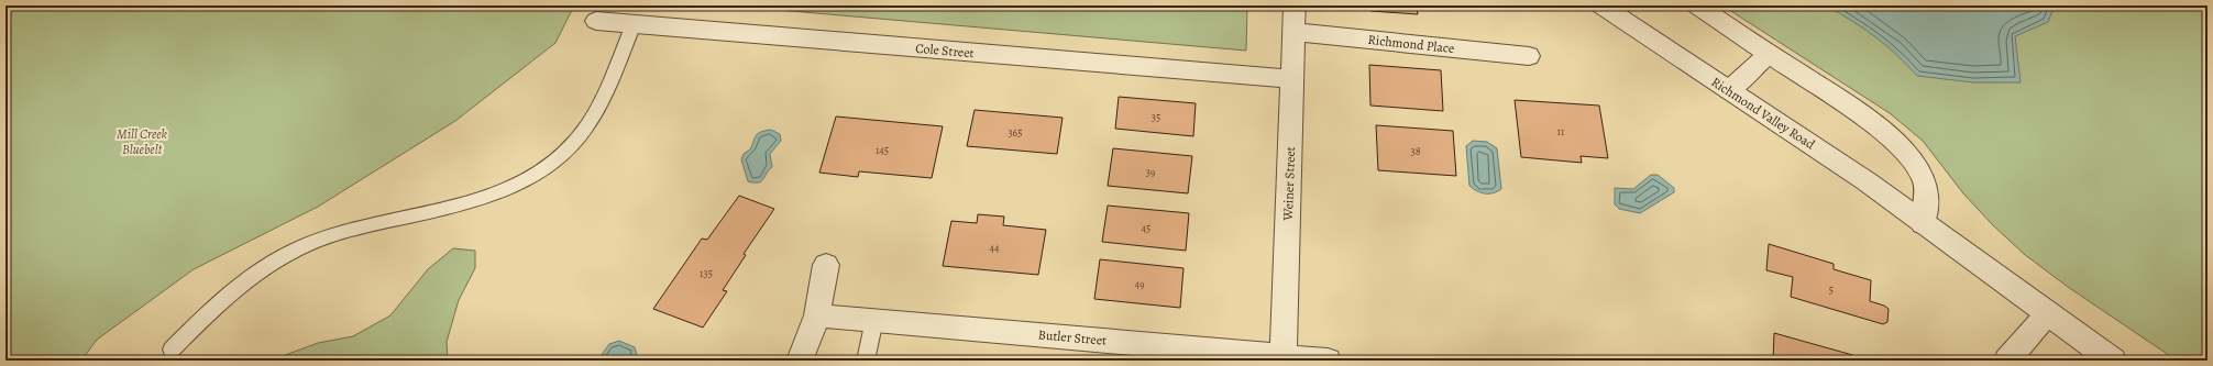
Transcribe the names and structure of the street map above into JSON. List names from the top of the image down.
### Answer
{
  "streets": {
    "street": [
      "Richmond Place",
      "Cole Street",
      "Richmond Valley Road",
      "Weiner Street",
      "Butler Street"
    ]
  },
  "crossings": [
    ["Richmond Place", "Weiner Street"],
    ["Cole Street", "Weiner Street"],
    ["Weiner Street", "Butler Street"]
  ],
  "parks": ["Mill Creek Bluebelt"],
  "house_numbers": [
    "35",
    "11",
    "365",
    "145",
    "38",
    "39",
    "45",
    "44",
    "135",
    "49",
    "5"
  ]
}
